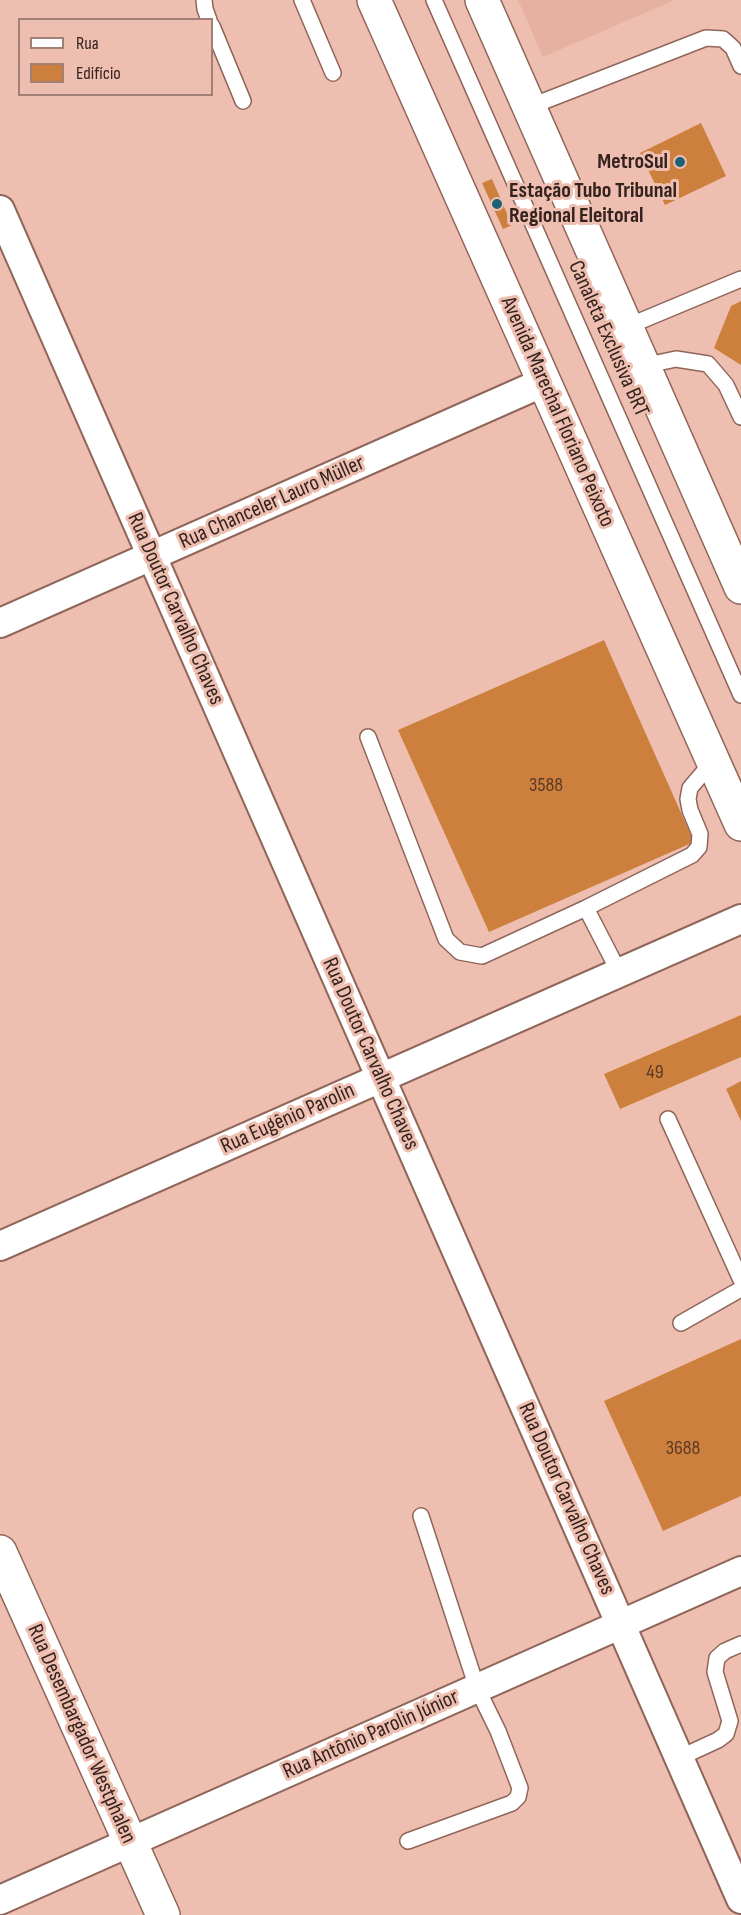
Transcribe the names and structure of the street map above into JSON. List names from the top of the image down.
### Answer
{
  "streets": {
    "street": [
      "Avenida Marechal Floriano Peixoto",
      "Rua Chanceler Lauro Müller",
      "Rua Doutor Carvalho Chaves",
      "Rua Eugênio Parolin",
      "Rua Desembargador Westphalen",
      "Rua Antônio Parolin Júnior"
    ],
    "lane": ["Canaleta Exclusiva BRT"]
  },
  "crossings": [
    ["Avenida Marechal Floriano Peixoto", "Rua Chanceler Lauro Müller"],
    ["Rua Chanceler Lauro Müller", "Rua Doutor Carvalho Chaves"],
    ["Rua Doutor Carvalho Chaves", "Rua Eugênio Parolin"],
    ["Rua Doutor Carvalho Chaves", "Rua Antônio Parolin Júnior"],
    ["Rua Desembargador Westphalen", "Rua Antônio Parolin Júnior"]
  ],
  "places": ["MetroSul", "Estação Tubo Tribunal Regional Eleitoral"],
  "house_numbers": ["3588", "49", "3688"],
  "legend": ["Rua", "Edifício"]
}
